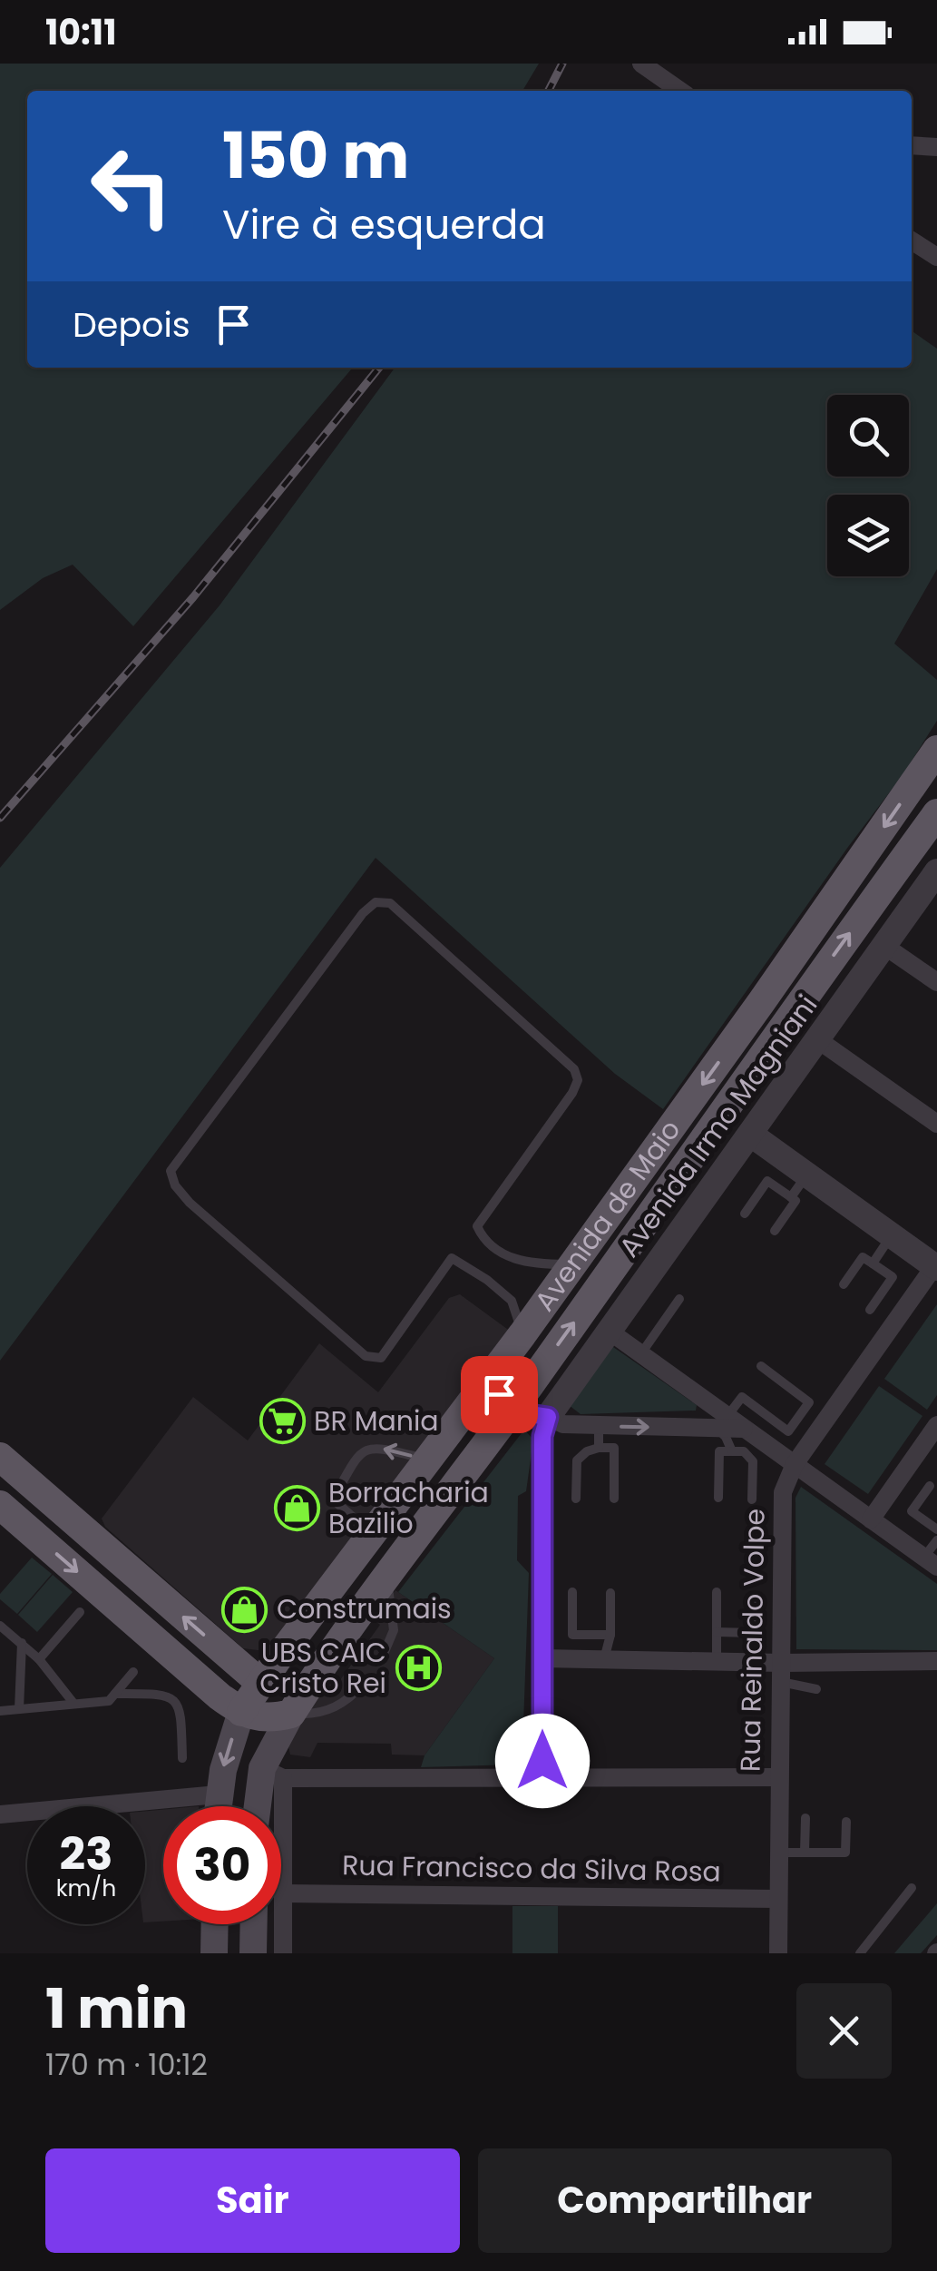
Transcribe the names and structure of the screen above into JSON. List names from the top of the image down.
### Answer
{
  "streets": {
    "main road": ["Avenida de Maio"],
    "street": ["Avenida Irmo Magniani", "Rua Reinaldo Volpe", "Rua Francisco da Silva Rosa"]
  },
  "crossings": [
    ["Rua Reinaldo Volpe", "Rua Francisco da Silva Rosa"]
  ],
  "places": {
    "supermarket": ["BR Mania"],
    "shop": ["Borracharia Bazilio", "Construmais"],
    "hospital": ["UBS CAIC Cristo Rei"]
  },
  "page": {
    "status": "10:11",
    "turn": ["150 m", "Vire à esquerda"],
    "then": "Depois",
    "speed": "23 km/h",
    "limit": "30",
    "heading": ["1 min", "170 m · 10:12"],
    "buttons": ["Sair", "Compartilhar"]
  }
}
